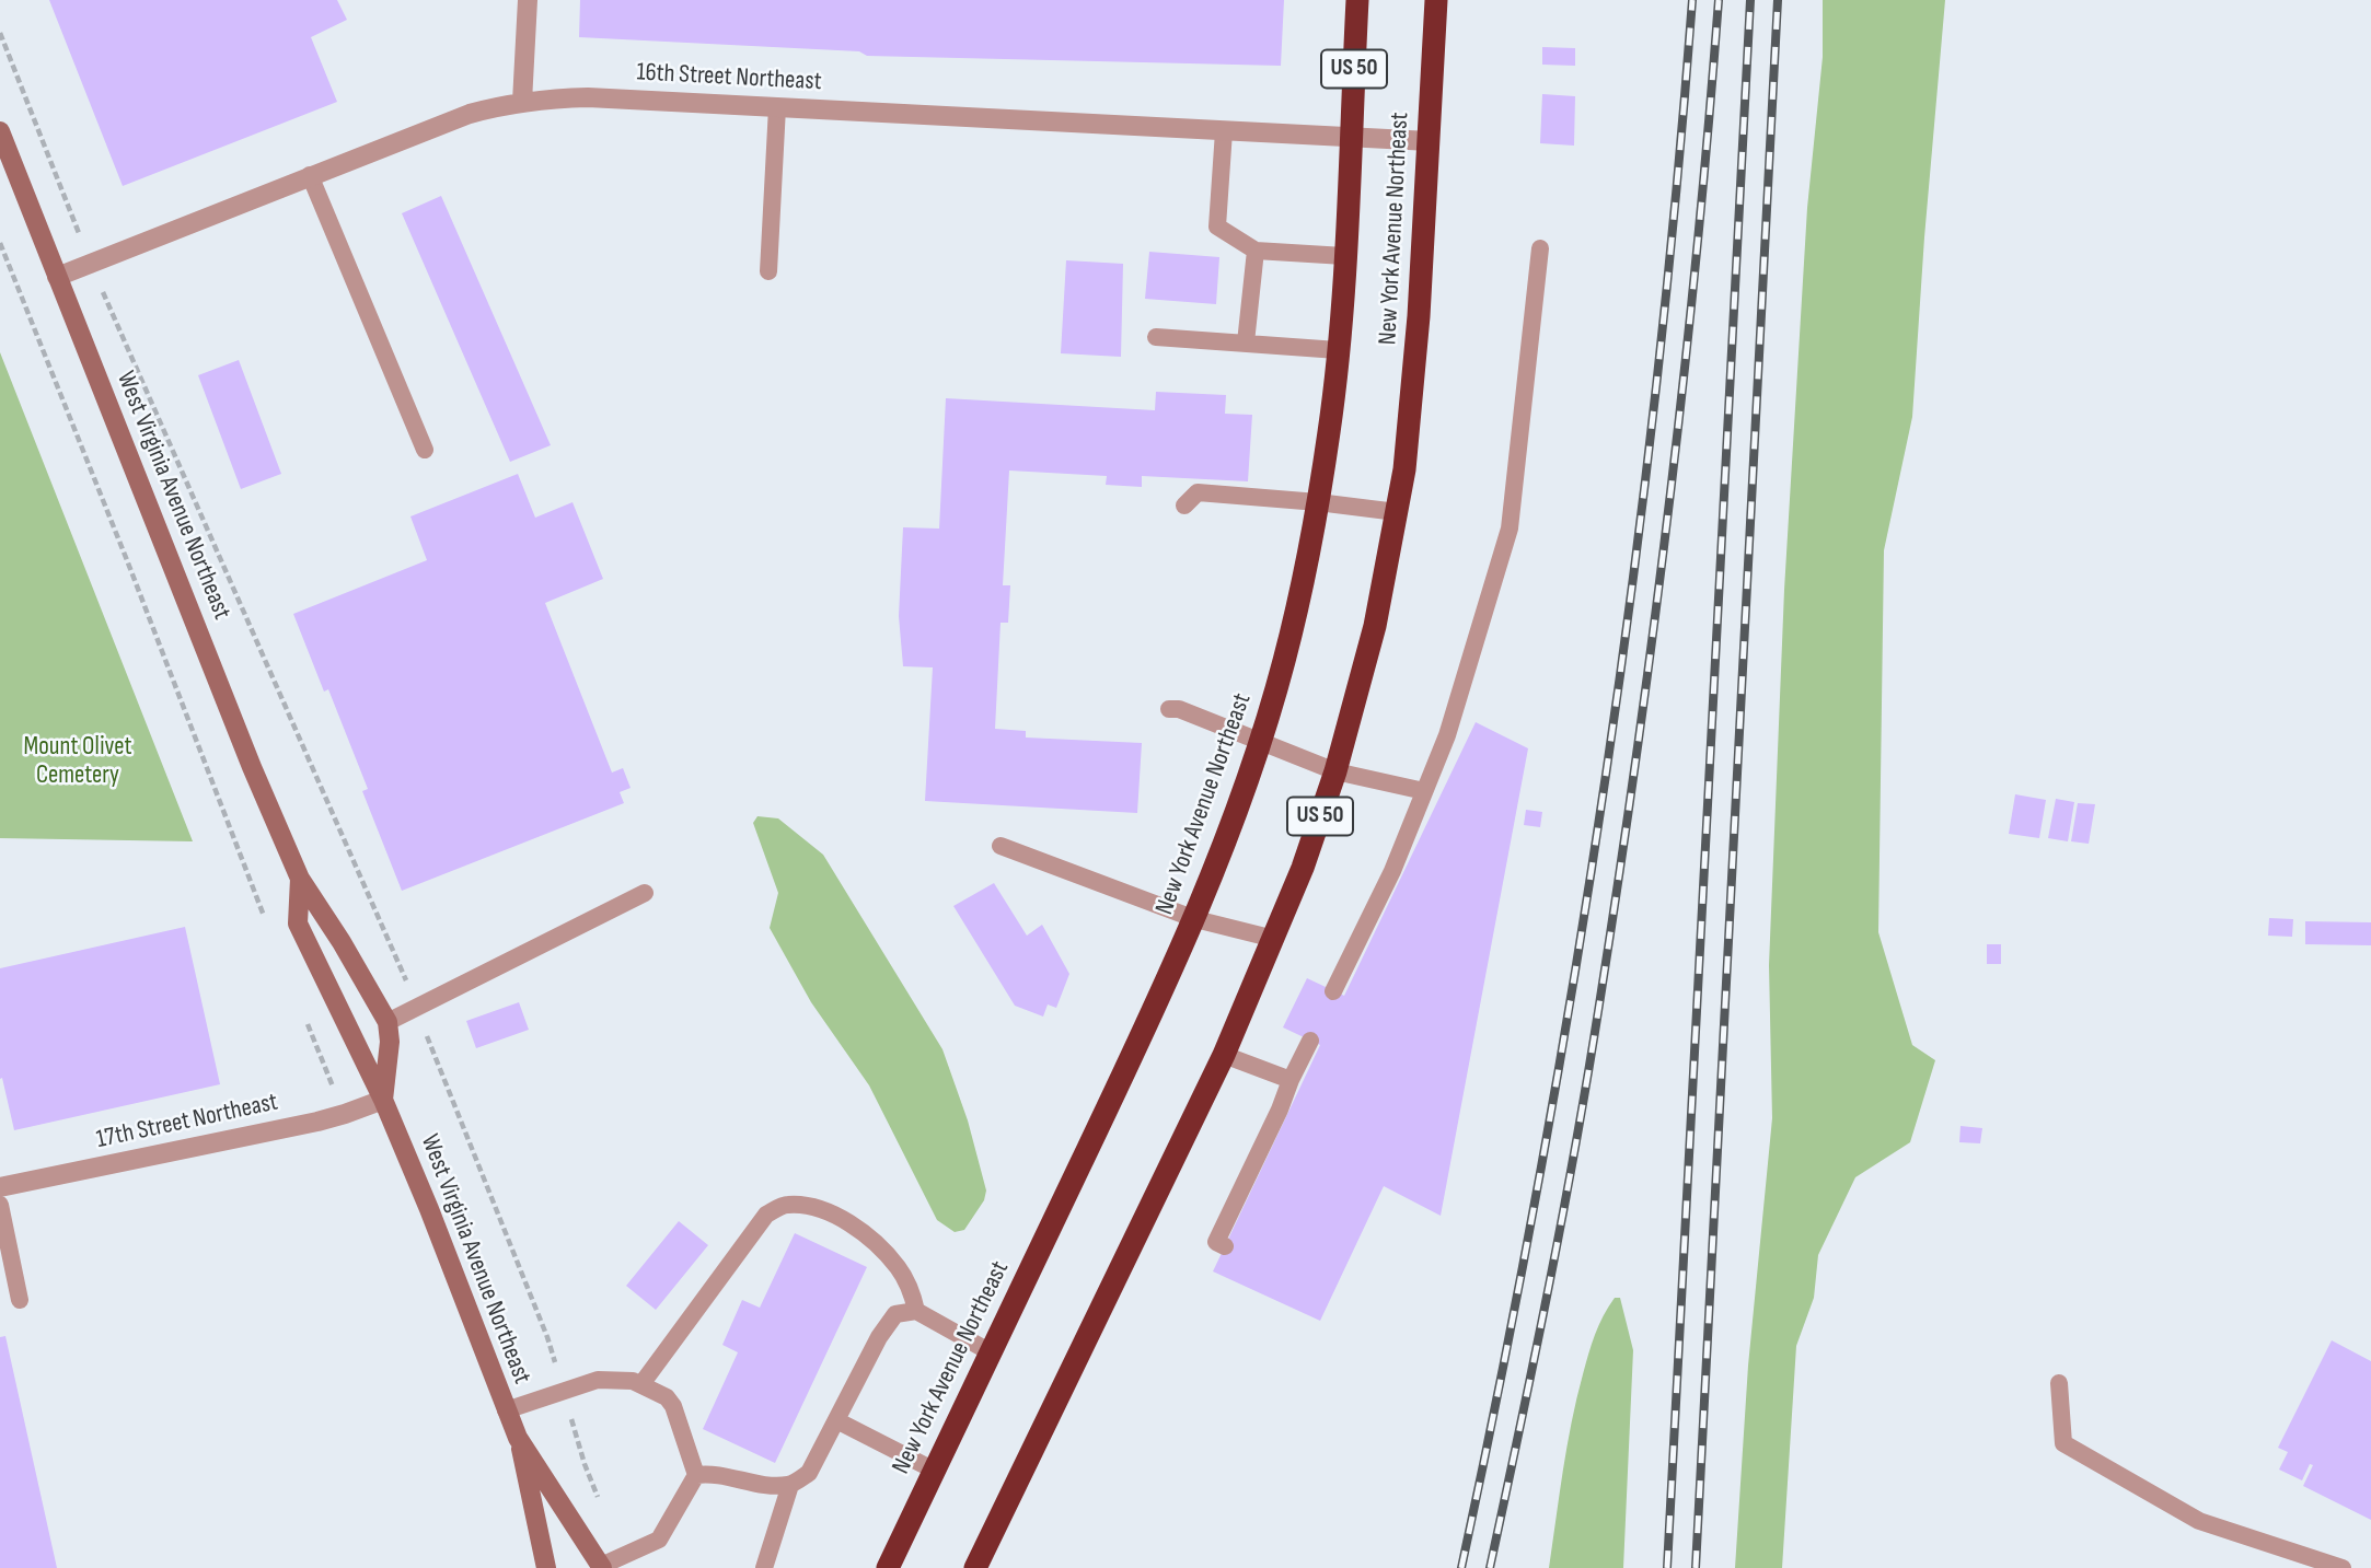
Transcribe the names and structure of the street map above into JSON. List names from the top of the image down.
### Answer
{
  "streets": {
    "highway": ["US 50", "New York Avenue Northeast"],
    "street": ["16th Street Northeast", "West Virginia Avenue Northeast", "17th Street Northeast"]
  },
  "crossings": [
    ["16th Street Northeast", "New York Avenue Northeast"],
    ["16th Street Northeast", "West Virginia Avenue Northeast"],
    ["West Virginia Avenue Northeast", "17th Street Northeast"]
  ],
  "parks": ["Mount Olivet Cemetery"]
}
